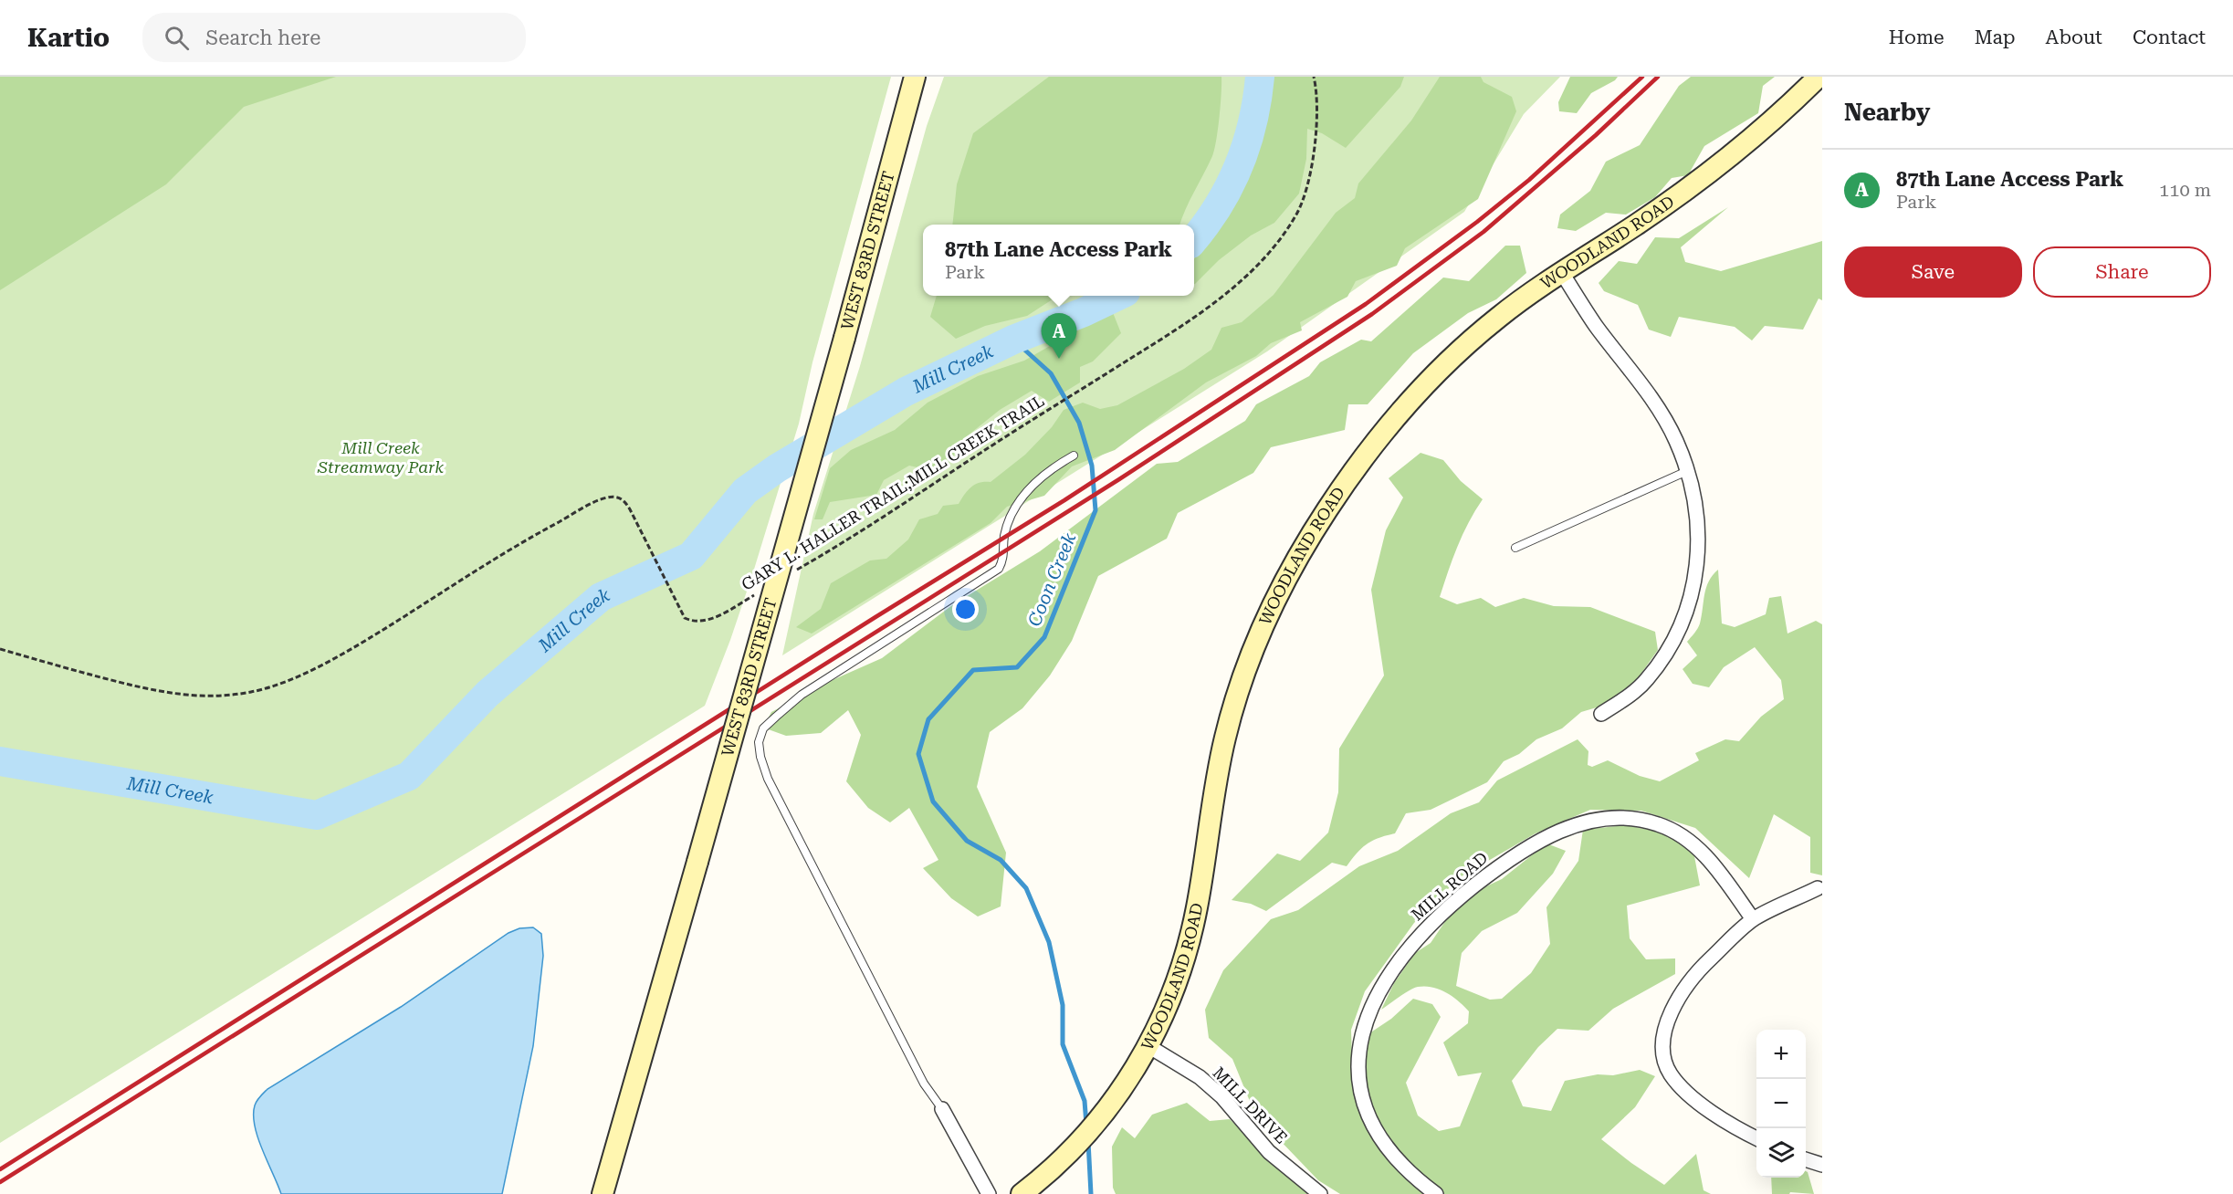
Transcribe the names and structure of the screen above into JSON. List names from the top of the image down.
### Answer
{
  "streets": {
    "main road": ["WOODLAND ROAD", "WEST 83RD STREET"],
    "street": ["MILL ROAD", "MILL DRIVE"],
    "path": ["GARY L. HALLER TRAIL;MILL CREEK TRAIL"]
  },
  "crossings": [
    ["WOODLAND ROAD", "MILL DRIVE"]
  ],
  "water": ["Mill Creek", "Coon Creek"],
  "parks": ["Mill Creek Streamway Park"],
  "page": {
    "header": "Kartio",
    "search": "Search here",
    "nav": [
      "Home",
      "Map",
      "About",
      "Contact"
    ],
    "heading": "Nearby",
    "list": [
      {
        "mark": "A",
        "name": "87th Lane Access Park",
        "note": "Park",
        "value": "110 m"
      }
    ],
    "popup": ["87th Lane Access Park", "Park"],
    "buttons": ["Save", "Share"],
    "pins": "A",
    "map_buttons": ["+", "−"]
  }
}
